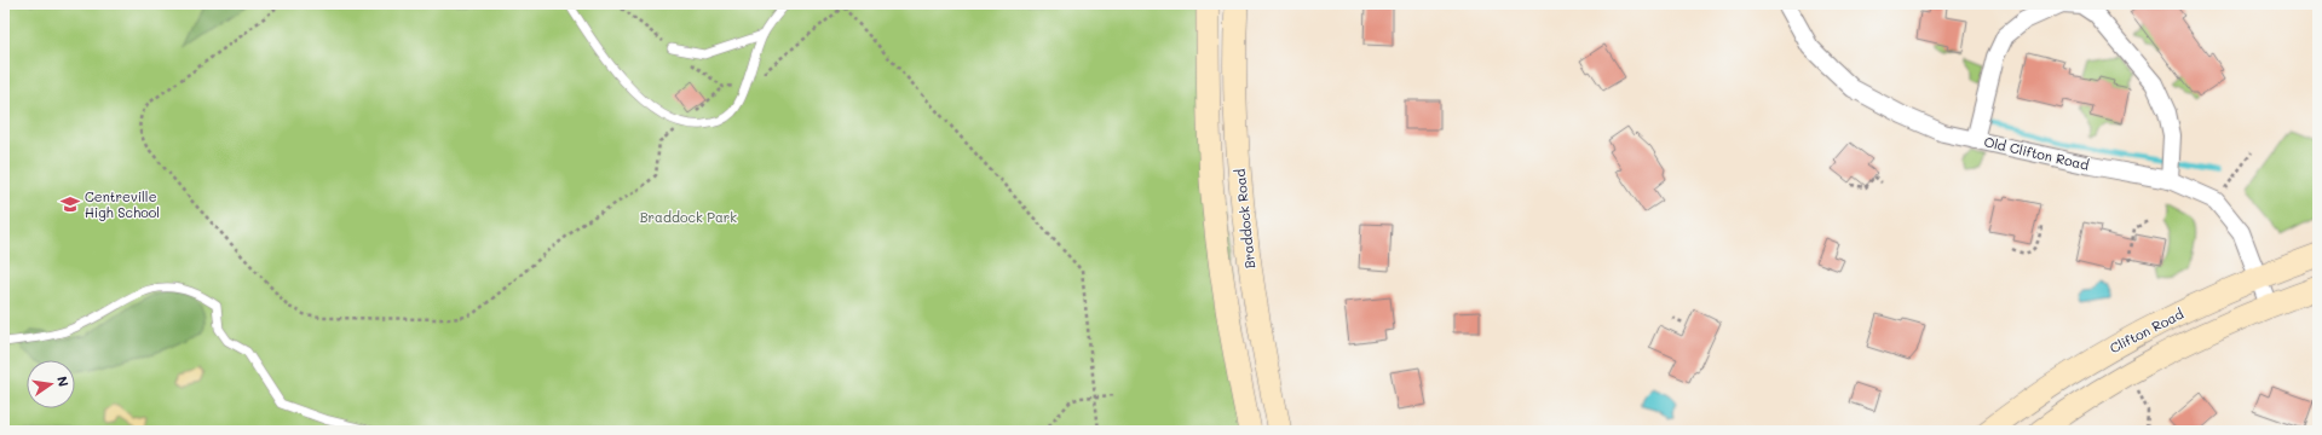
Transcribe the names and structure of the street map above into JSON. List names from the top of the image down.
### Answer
{
  "streets": {
    "main road": ["Braddock Road", "Clifton Road"],
    "street": ["Old Clifton Road"]
  },
  "crossings": [
    ["Old Clifton Road", "Clifton Road"]
  ],
  "parks": ["Braddock Park"],
  "places": {
    "school or university": ["Centreville High School"]
  },
  "north": "right"
}
